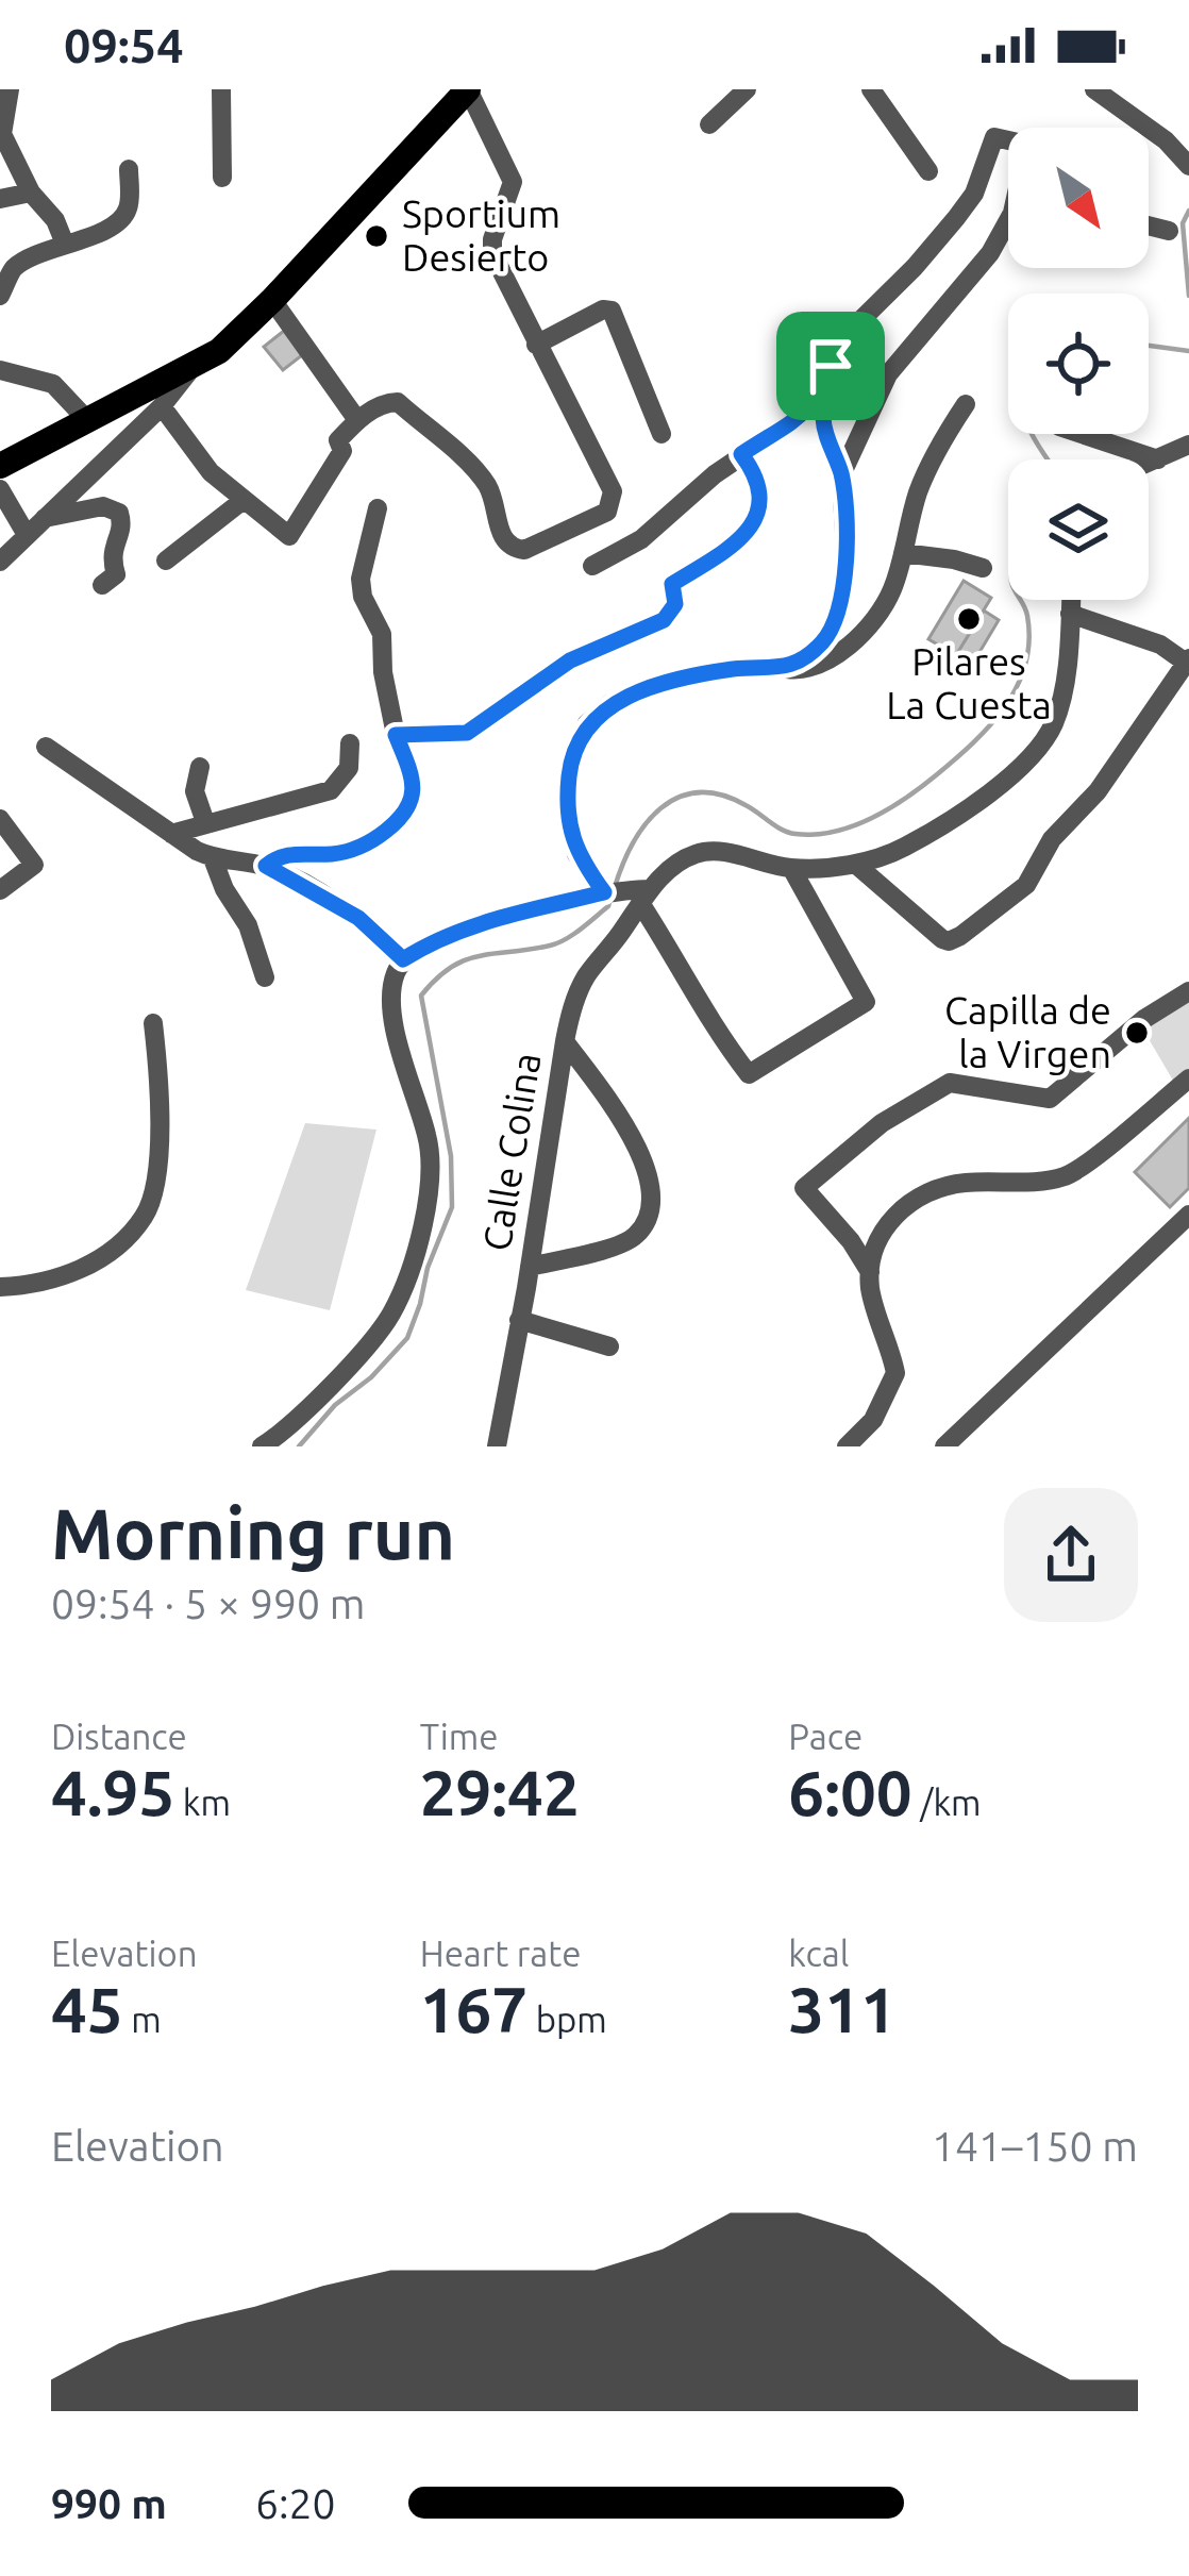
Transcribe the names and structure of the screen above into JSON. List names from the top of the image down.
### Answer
{
  "streets": {
    "street": ["Calle Colina"]
  },
  "places": ["Sportium Desierto", "Pilares La Cuesta", "Capilla de la Virgen"],
  "north": "bottom right",
  "page": {
    "status": "09:54",
    "heading": ["Morning run", "09:54 · 5 × 990 m"],
    "stats": [
      ["Distance", "4.95 km"],
      ["Time", "29:42"],
      ["Pace", "6:00 /km"],
      ["Elevation", "45 m"],
      ["Heart rate", "167 bpm"],
      ["kcal", "311"]
    ],
    "chart": ["Elevation", "141–150 m"],
    "list": [
      {
        "name": "990 m",
        "note": "6:20"
      }
    ]
  }
}
